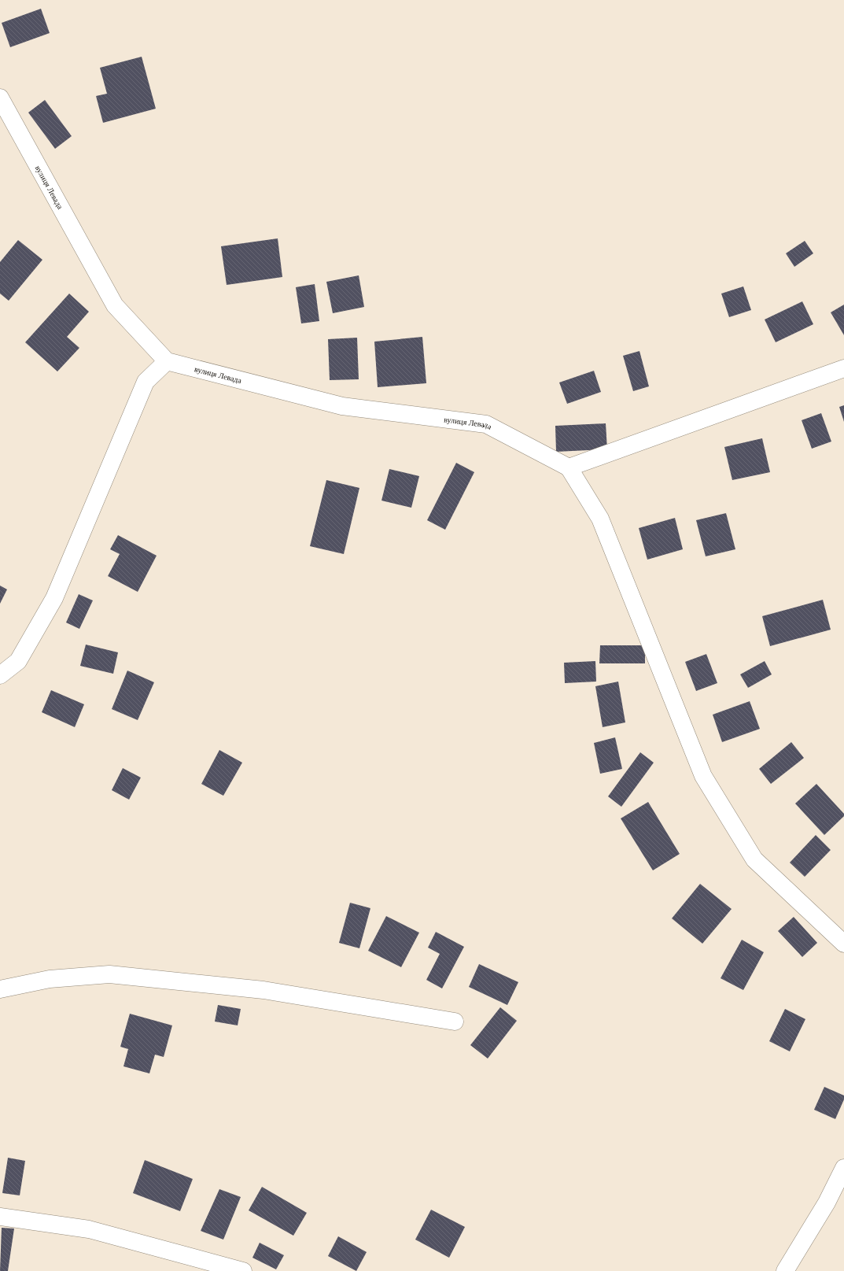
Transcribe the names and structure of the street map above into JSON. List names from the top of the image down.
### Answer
{
  "streets": {
    "street": ["вулиця Левада"]
  }
}
